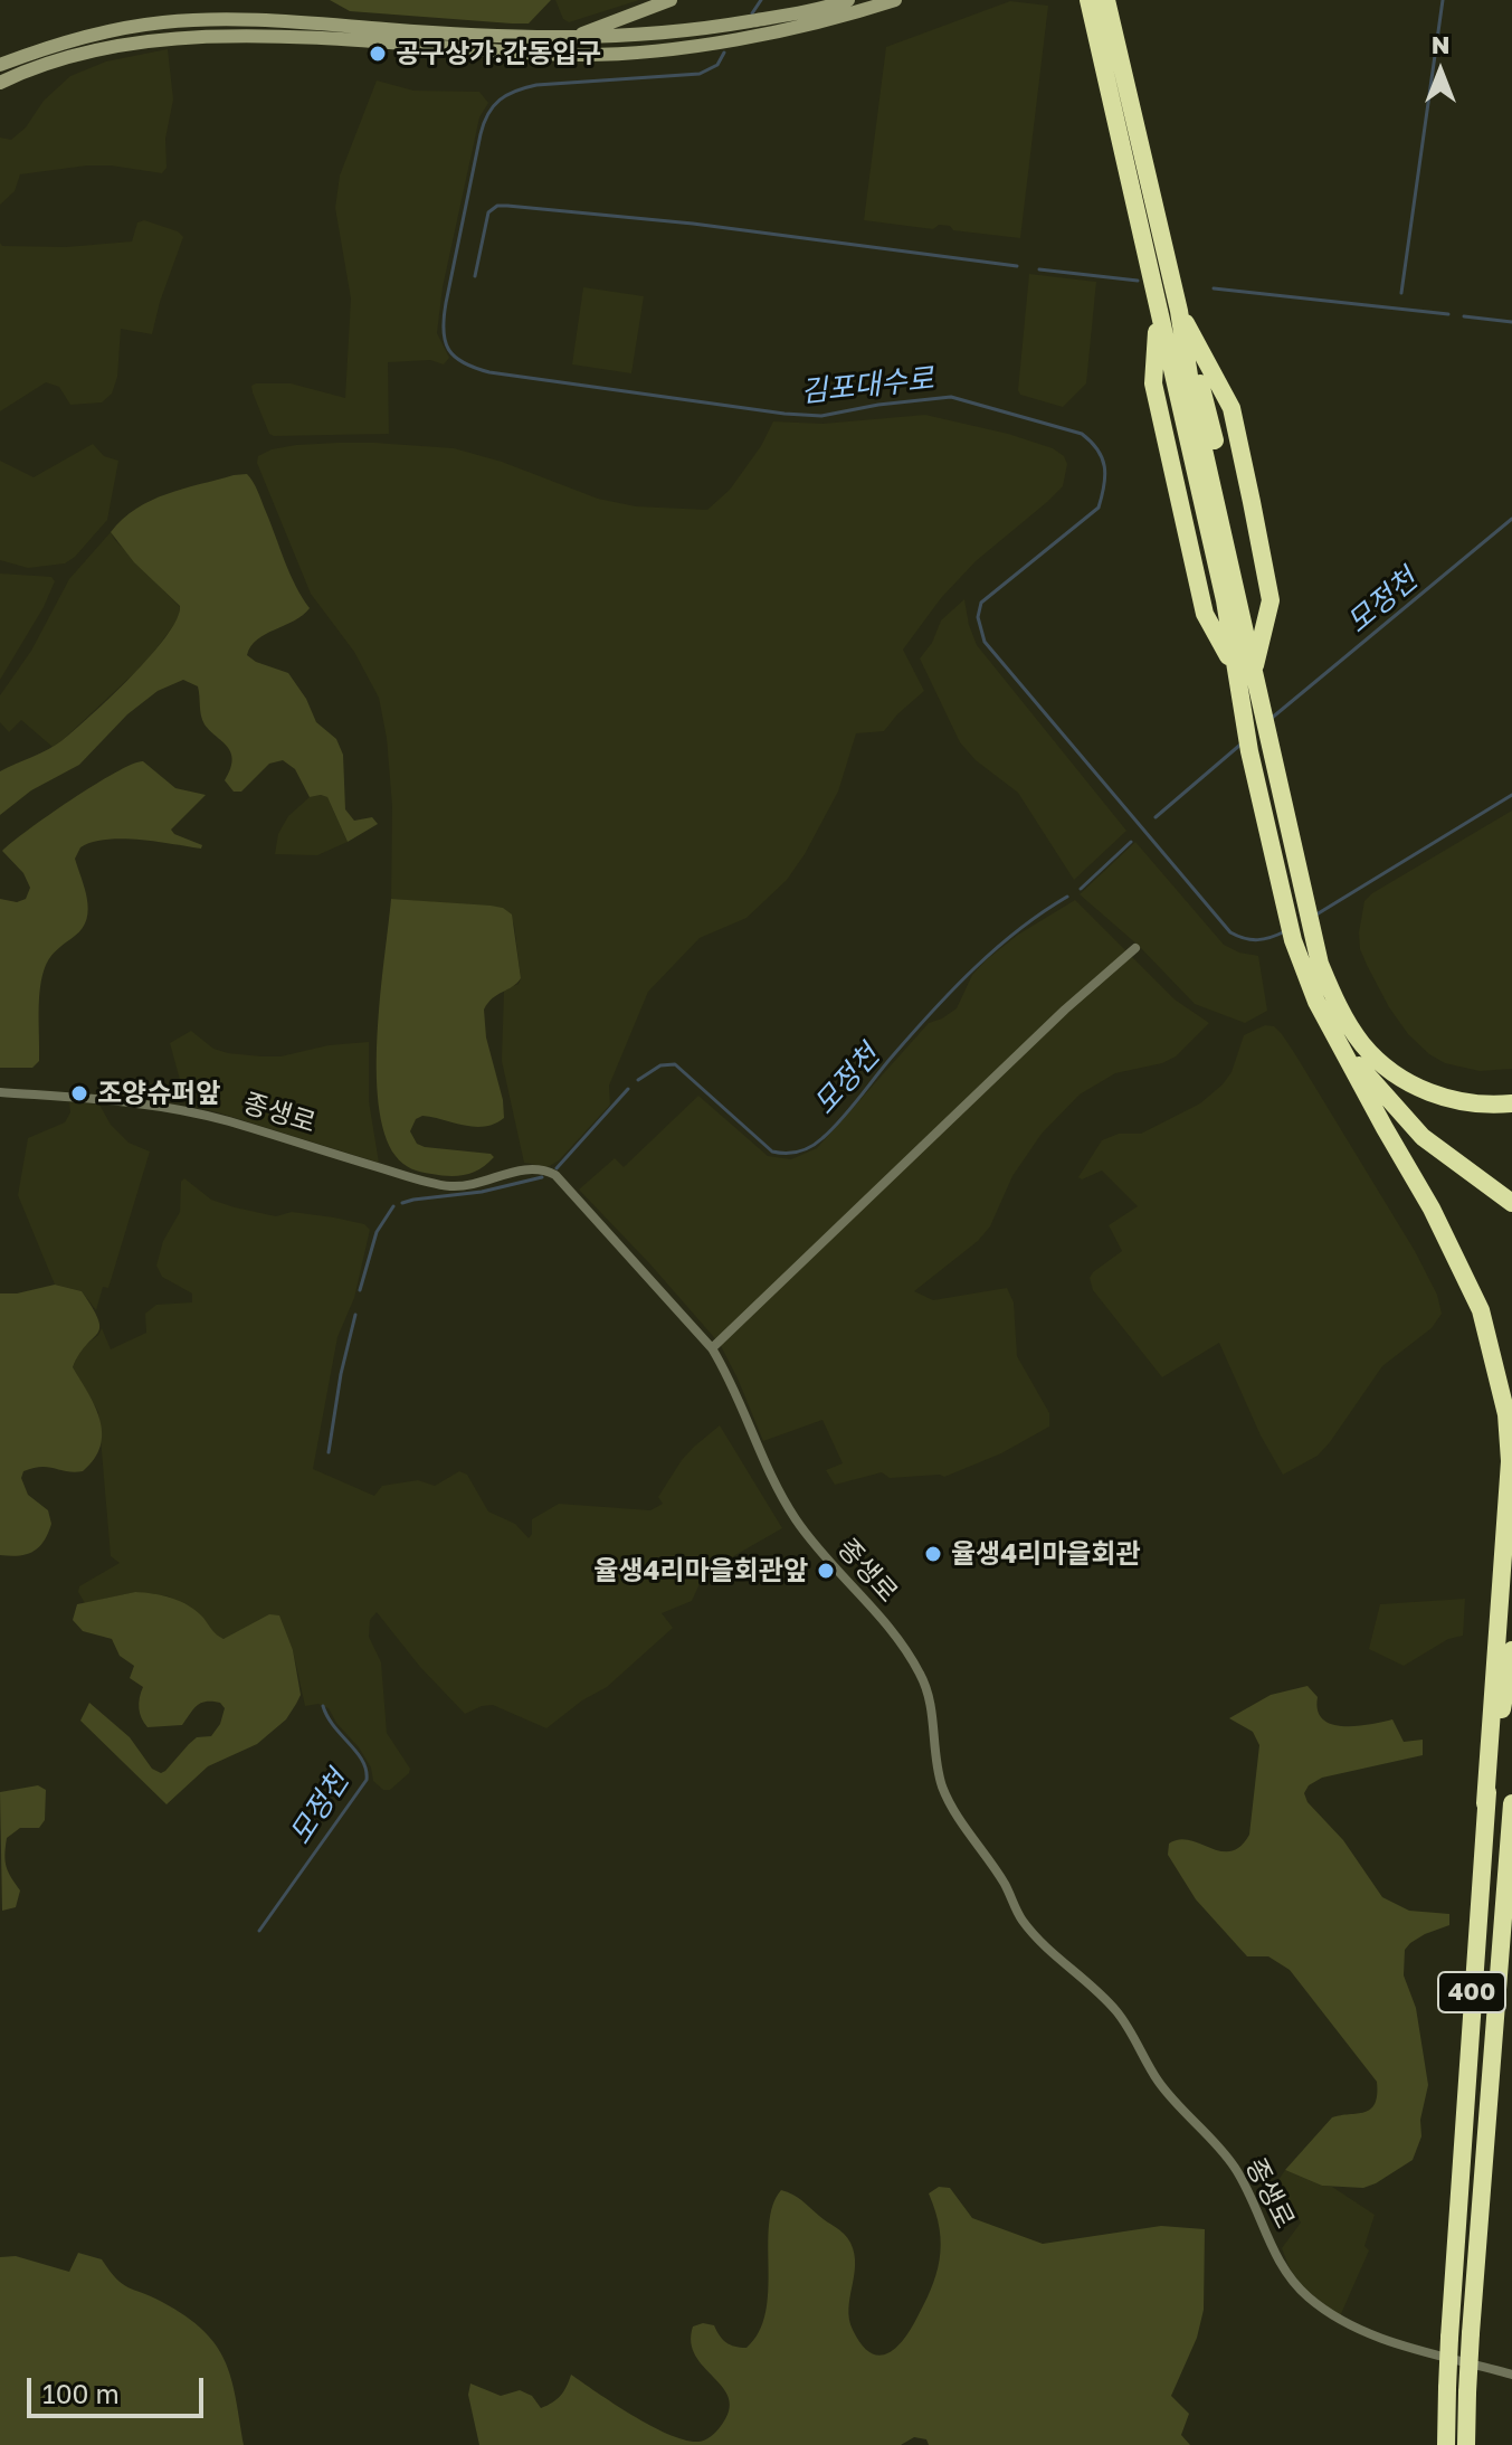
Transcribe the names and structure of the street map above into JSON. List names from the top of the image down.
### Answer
{
  "streets": {
    "highway": ["400"],
    "street": ["종생로"]
  },
  "water": ["김포대수로", "모정천"],
  "places": [
    "공구상가.간동입구",
    "조양슈퍼앞",
    "율생4리마을회관",
    "율생4리마을회관앞"
  ],
  "scale_bar": "100 m",
  "north": "top"
}
